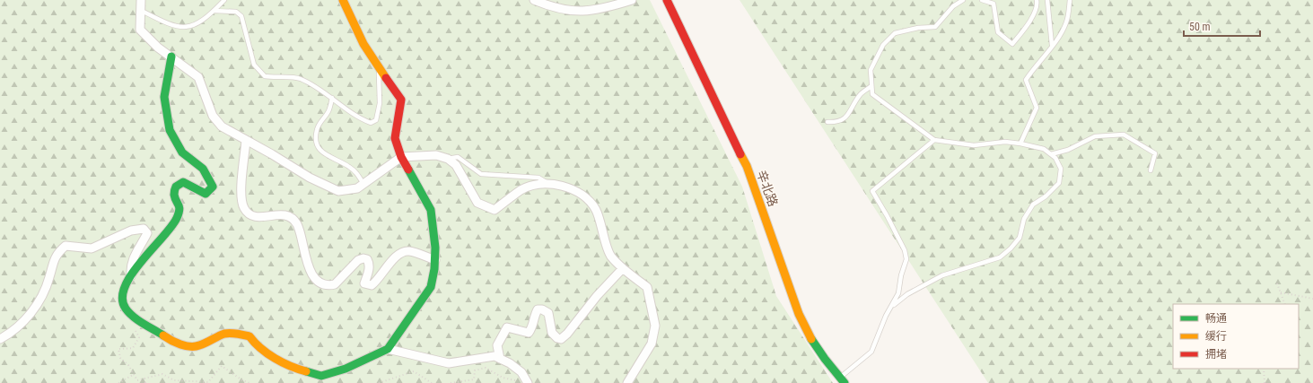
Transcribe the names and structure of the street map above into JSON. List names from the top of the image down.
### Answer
{
  "streets": {
    "street": ["辛北路"]
  },
  "legend": ["畅通", "缓行", "拥堵"],
  "scale_bar": "50 m"
}
